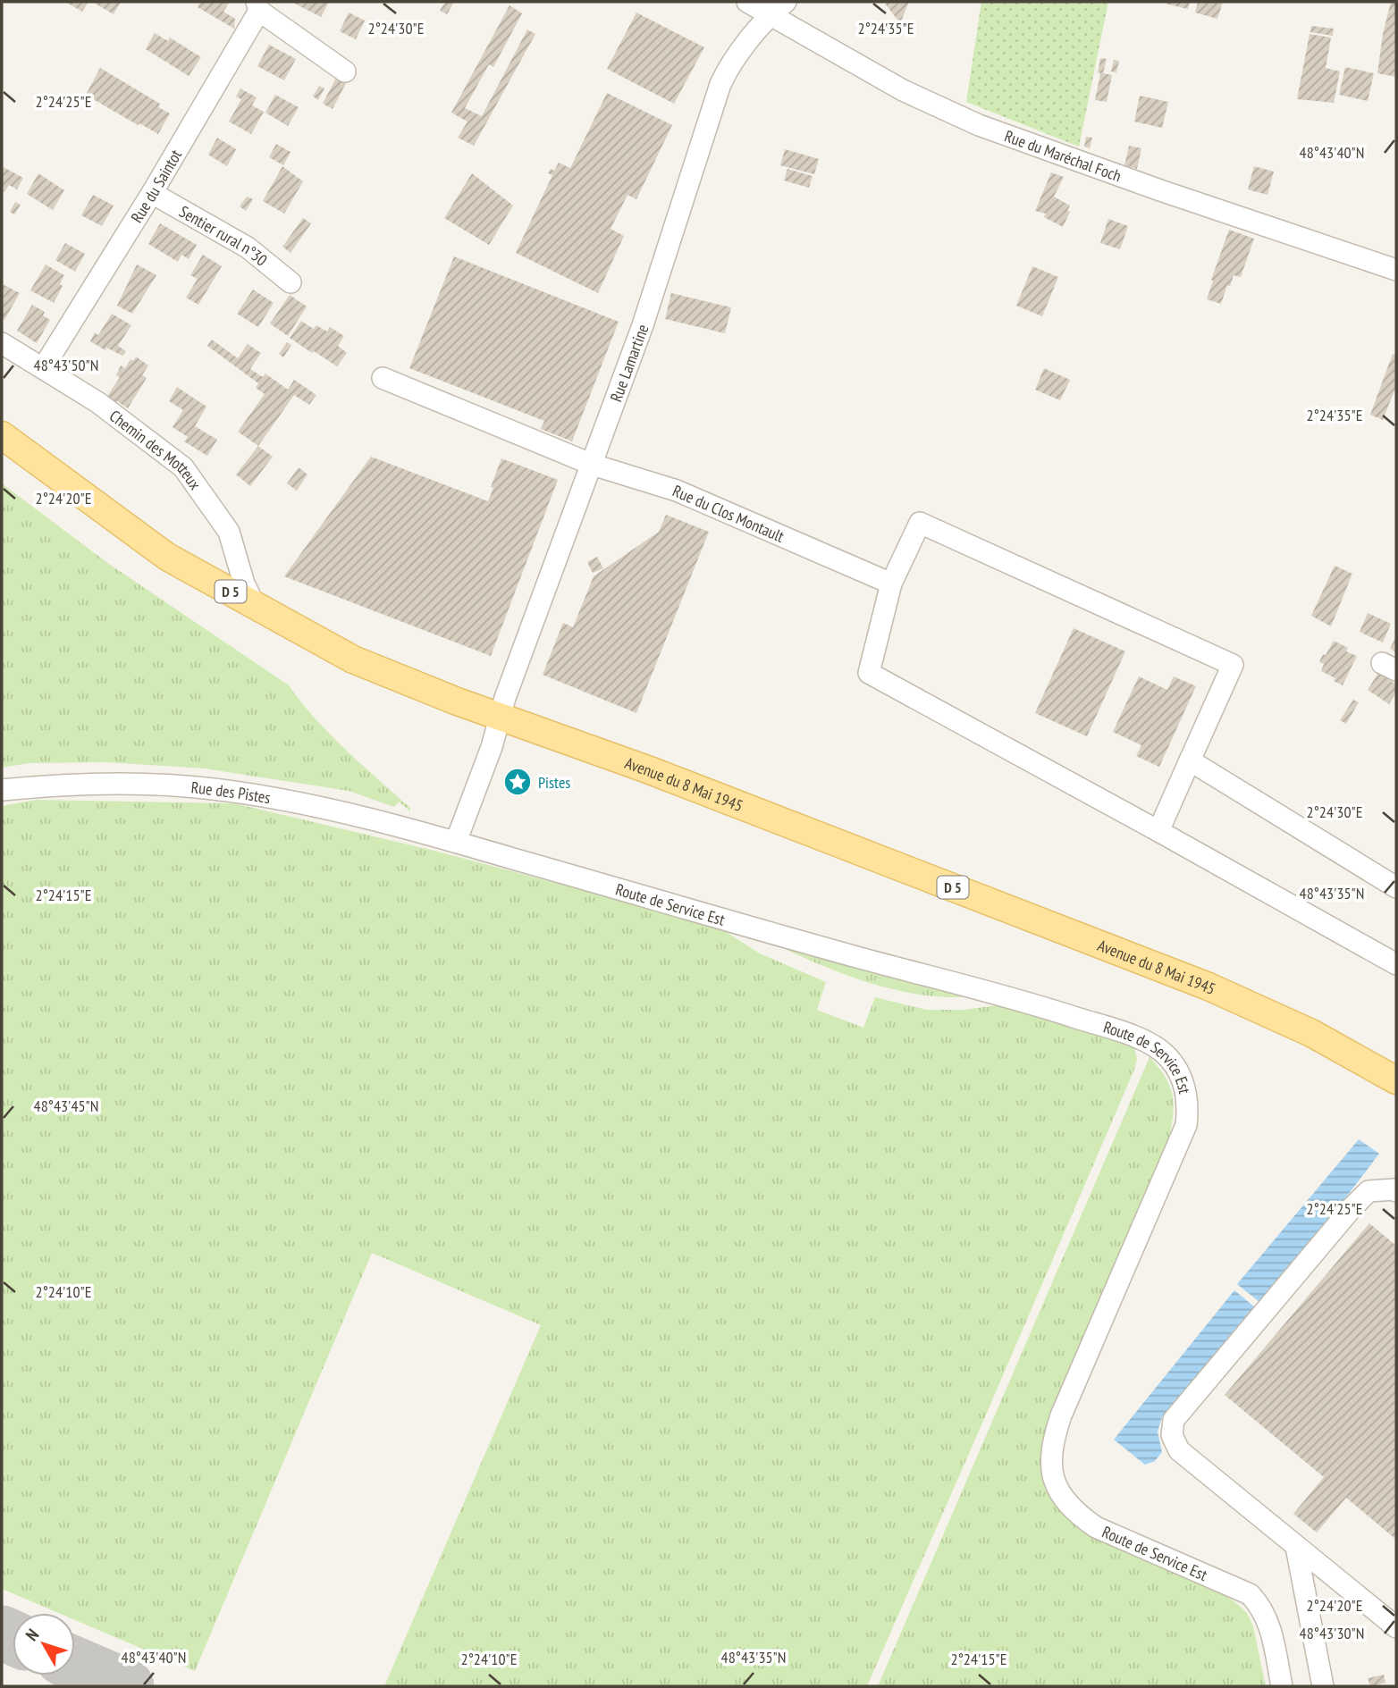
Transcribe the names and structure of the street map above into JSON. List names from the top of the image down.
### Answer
{
  "streets": {
    "main road": ["D 5", "Avenue du 8 Mai 1945"],
    "street": [
      "Rue du Maréchal Foch",
      "Rue du Saintot",
      "Sentier rural n°30",
      "Rue Lamartine",
      "Chemin des Motteux",
      "Rue du Clos Montault",
      "Rue des Pistes",
      "Route de Service Est"
    ]
  },
  "crossings": [
    ["Rue du Maréchal Foch", "Rue Lamartine"],
    ["Rue du Saintot", "Sentier rural n°30"],
    ["Rue du Saintot", "Chemin des Motteux"],
    ["Rue Lamartine", "Rue du Clos Montault"],
    ["Rue Lamartine", "Avenue du 8 Mai 1945"],
    ["Rue Lamartine", "Rue des Pistes"],
    ["Rue Lamartine", "Route de Service Est"],
    ["Chemin des Motteux", "Avenue du 8 Mai 1945"],
    ["Rue des Pistes", "Route de Service Est"]
  ],
  "places": {
    "place": ["Pistes"]
  },
  "north": "top left",
  "coordinates": [
    "2°24'30\"E",
    "2°24'35\"E",
    "2°24'25\"E",
    "48°43'40\"N",
    "48°43'50\"N",
    "2°24'20\"E",
    "48°43'35\"N",
    "2°24'15\"E",
    "48°43'45\"N",
    "2°24'10\"E",
    "48°43'30\"N"
  ]
}
